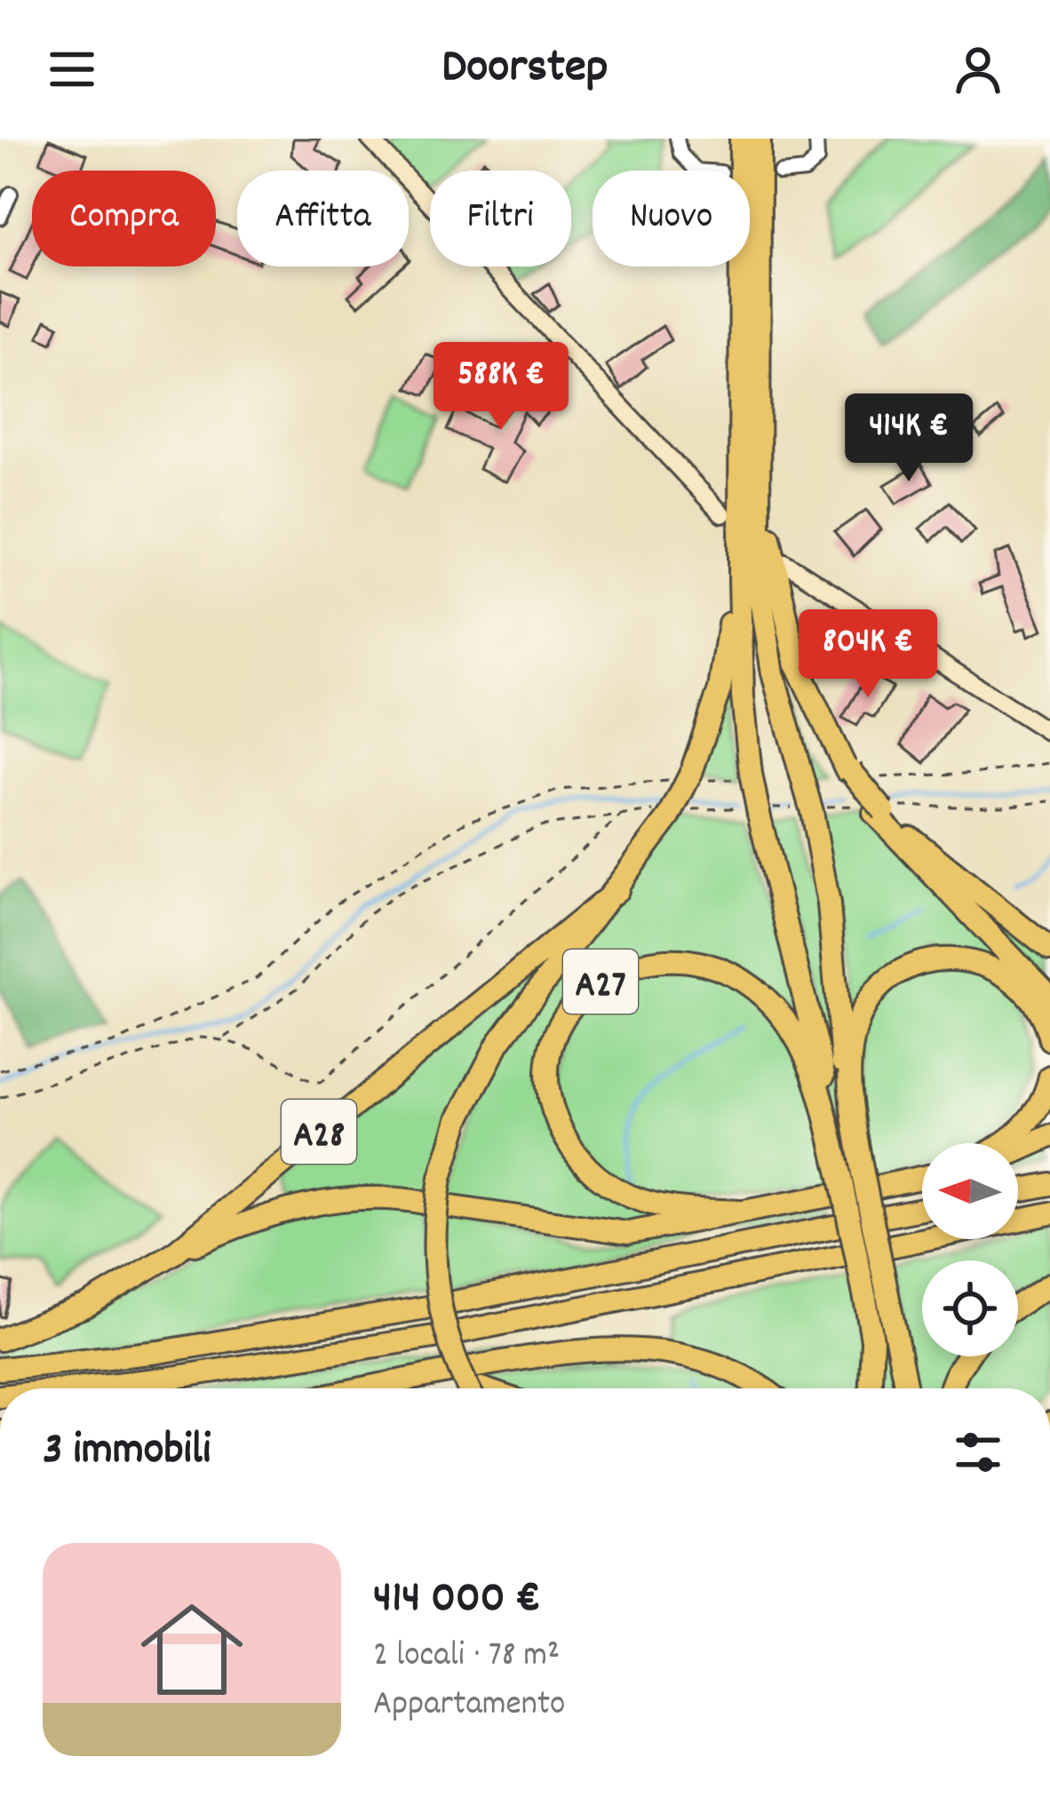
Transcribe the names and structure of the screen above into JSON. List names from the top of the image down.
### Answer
{
  "streets": {
    "highway": ["A27", "A28"]
  },
  "crossings": [
    ["A27", "A28"]
  ],
  "north": "left",
  "page": {
    "header": "Doorstep",
    "chip": [
      "Compra",
      "Affitta",
      "Filtri",
      "Nuovo"
    ],
    "price": ["588K €", "414K €", "804K €"],
    "heading": "3 immobili",
    "list": [
      {
        "name": "414 000 €",
        "note": "2 locali · 78 m² · Appartamento"
      }
    ]
  }
}
